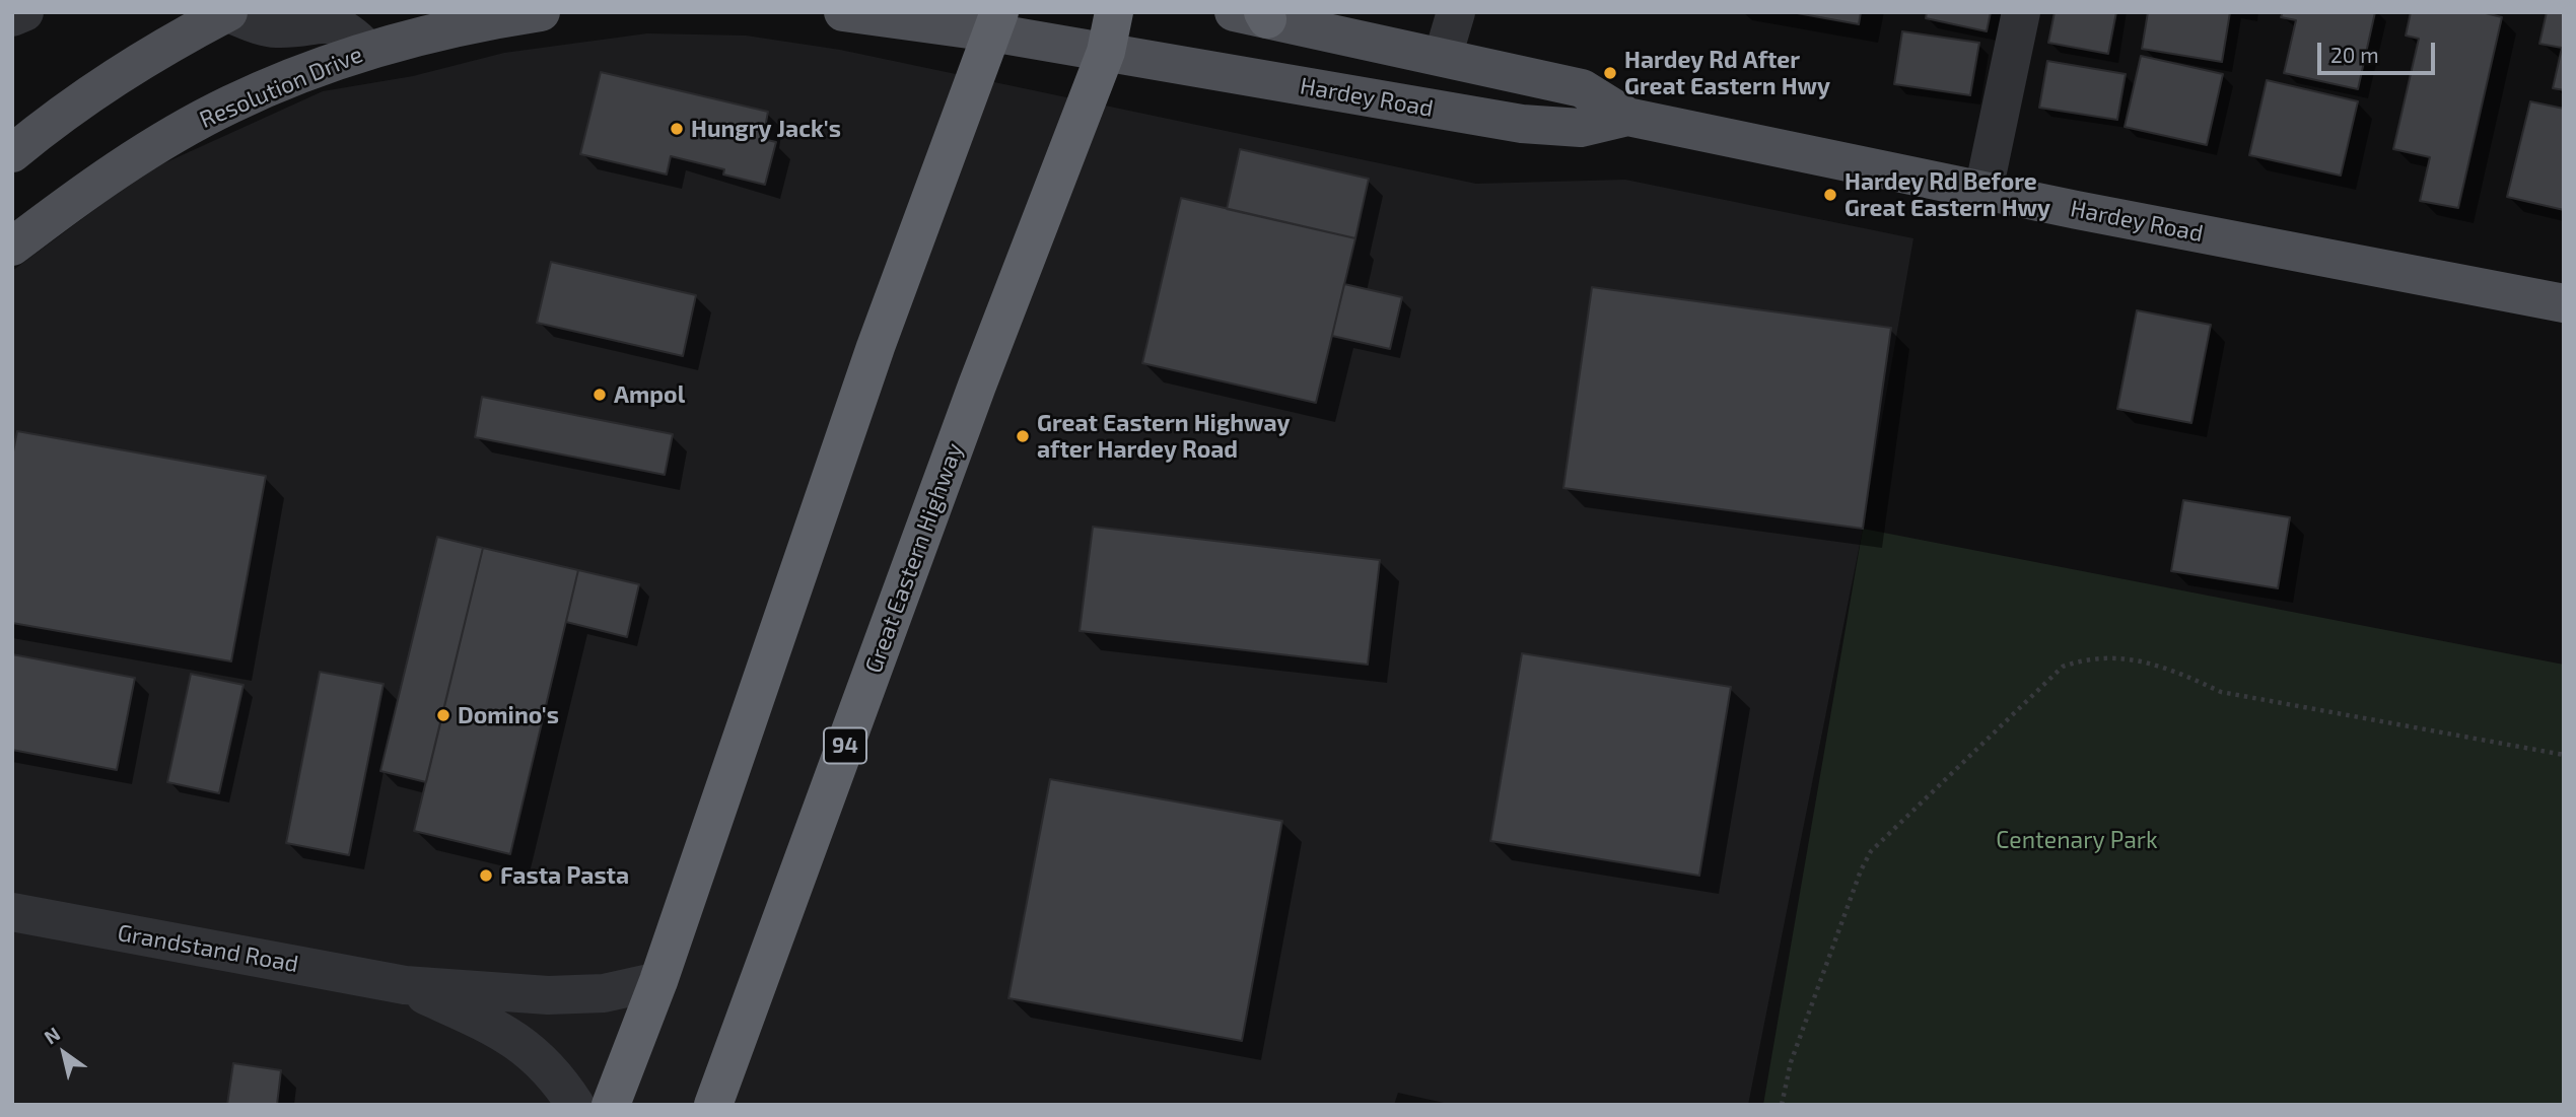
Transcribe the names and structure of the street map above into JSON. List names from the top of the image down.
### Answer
{
  "streets": {
    "highway": ["Great Eastern Highway", "94"],
    "main road": ["Resolution Drive", "Hardey Road"],
    "street": ["Grandstand Road"]
  },
  "crossings": [
    ["Hardey Road", "Great Eastern Highway"]
  ],
  "parks": ["Centenary Park"],
  "places": [
    "Hardey Rd After Great Eastern Hwy",
    "Hungry Jack's",
    "Hardey Rd Before Great Eastern Hwy",
    "Ampol",
    "Great Eastern Highway after Hardey Road",
    "Domino's",
    "Fasta Pasta"
  ],
  "scale_bar": "20 m",
  "north": "top left"
}
